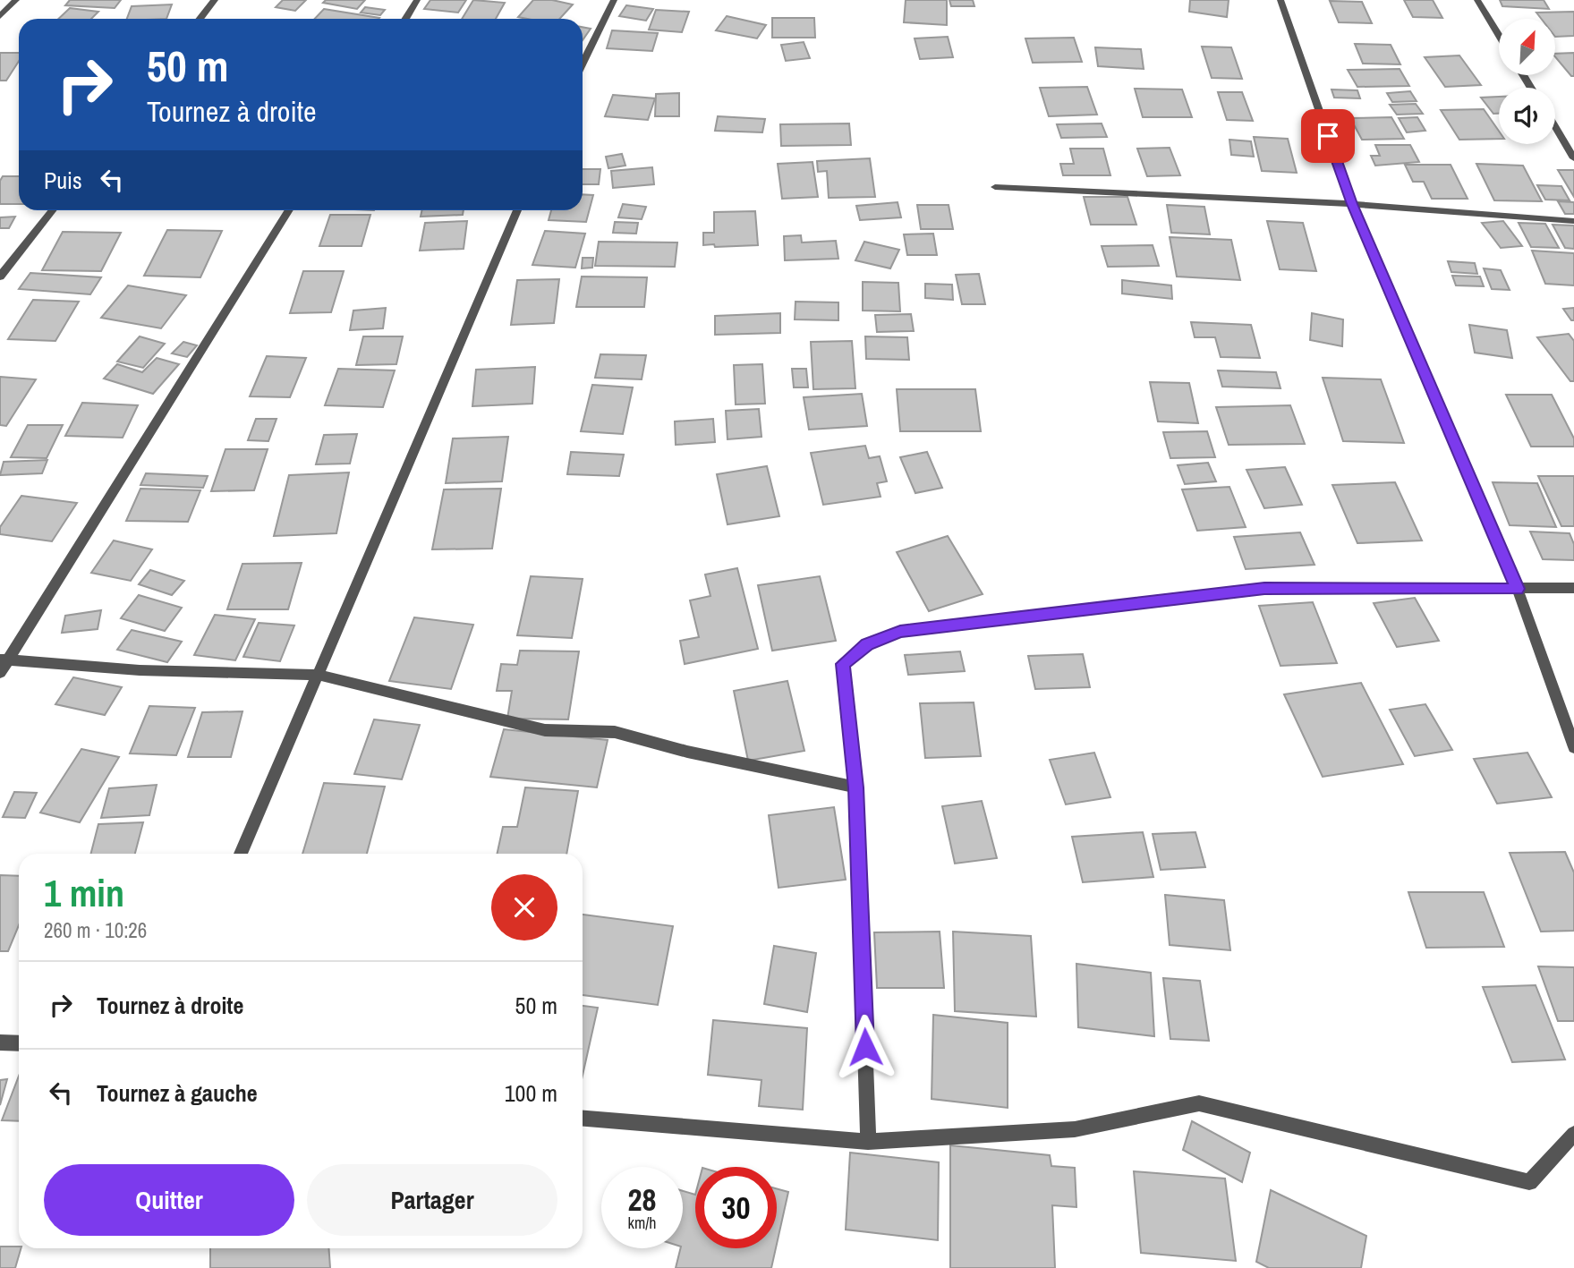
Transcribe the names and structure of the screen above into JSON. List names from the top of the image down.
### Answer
{
  "north": "top right",
  "page": {
    "turn": ["50 m", "Tournez à droite"],
    "then": "Puis",
    "heading": ["1 min", "260 m · 10:26"],
    "list": [
      {
        "name": "Tournez à droite",
        "value": "50 m"
      },
      {
        "name": "Tournez à gauche",
        "value": "100 m"
      }
    ],
    "buttons": ["Quitter", "Partager"],
    "speed": "28 km/h",
    "limit": "30"
  }
}
